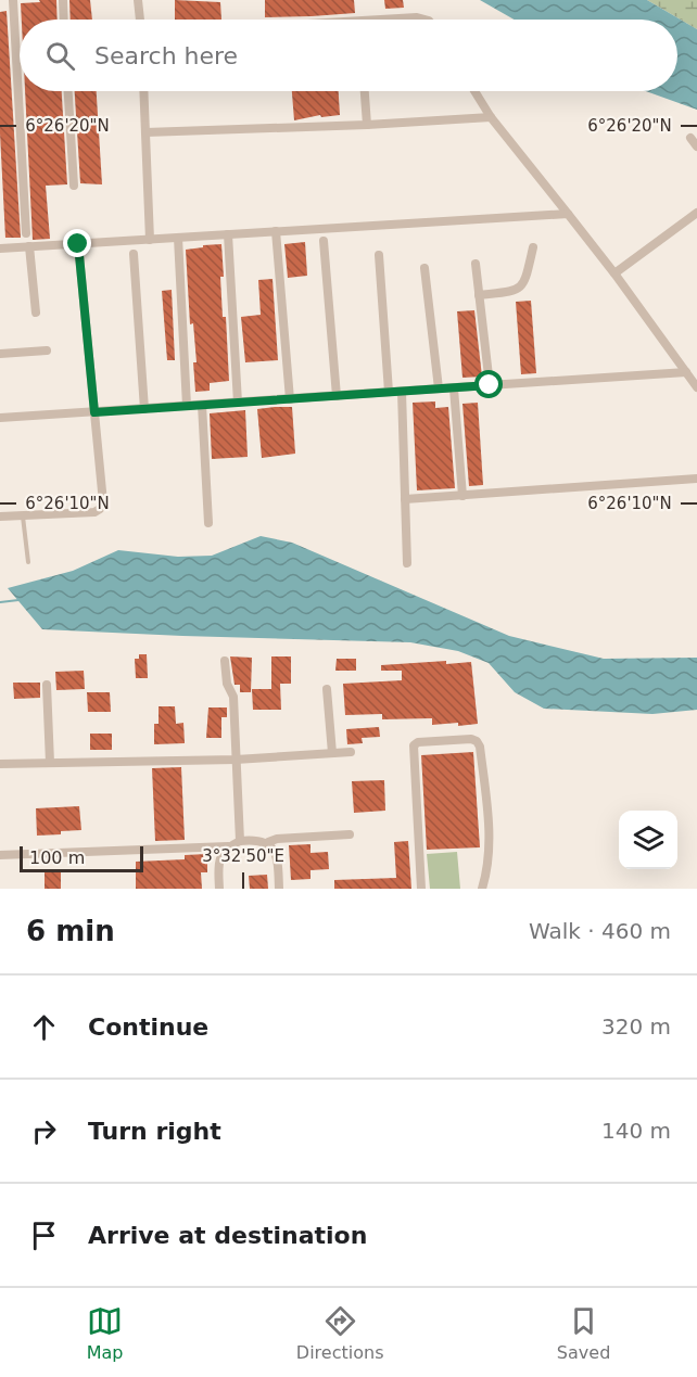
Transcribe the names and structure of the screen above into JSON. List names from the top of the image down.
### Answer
{
  "scale_bar": "100 m",
  "page": {
    "search": "Search here",
    "scale": "100 m",
    "heading": ["6 min", "Walk · 460 m"],
    "list": [
      ["Continue", "320 m"],
      ["Turn right", "140 m"],
      "Arrive at destination"
    ],
    "nav": ["Map", "Directions", "Saved"]
  },
  "coordinates": ["6°26'20\"N", "6°26'10\"N", "3°32'50\"E"]
}
